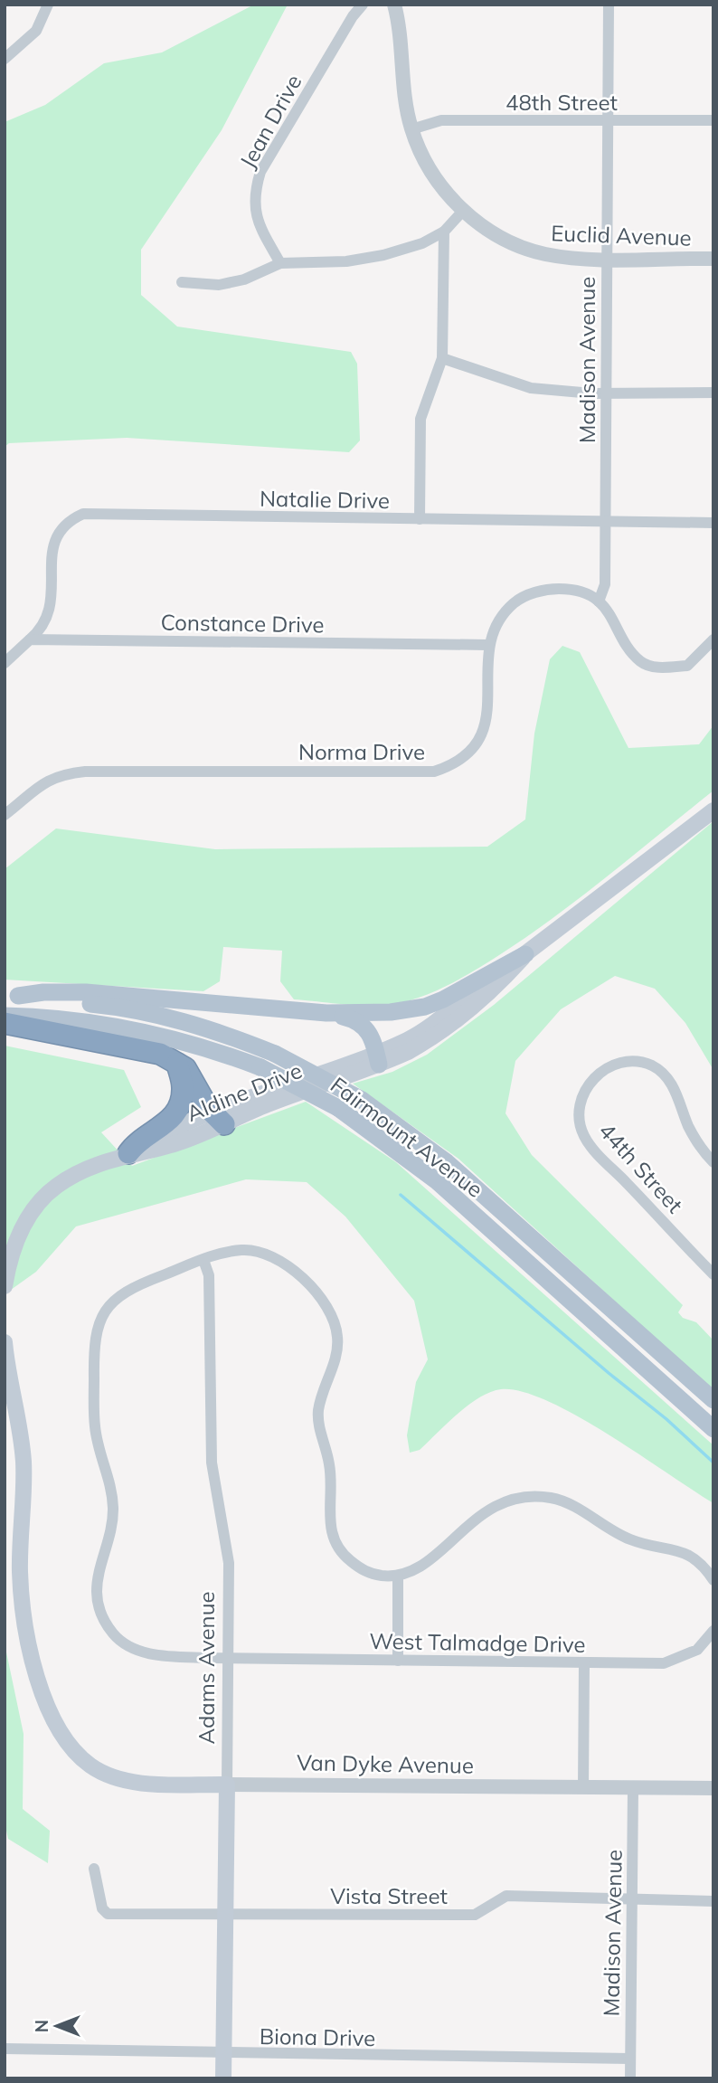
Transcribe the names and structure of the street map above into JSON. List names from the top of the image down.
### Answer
{
  "streets": {
    "main road": [
      "Aldine Drive",
      "Fairmount Avenue",
      "Adams Avenue",
      "Van Dyke Avenue"
    ],
    "street": [
      "48th Street",
      "Jean Drive",
      "Euclid Avenue",
      "Madison Avenue",
      "Natalie Drive",
      "Constance Drive",
      "Norma Drive",
      "44th Street",
      "West Talmadge Drive",
      "Vista Street",
      "Biona Drive"
    ]
  },
  "crossings": [
    ["48th Street", "Madison Avenue"],
    ["Euclid Avenue", "Madison Avenue"],
    ["Madison Avenue", "Natalie Drive"],
    ["Madison Avenue", "Norma Drive"],
    ["Madison Avenue", "Van Dyke Avenue"],
    ["Madison Avenue", "Vista Street"],
    ["Madison Avenue", "Biona Drive"],
    ["Natalie Drive", "Constance Drive"],
    ["Constance Drive", "Norma Drive"],
    ["West Talmadge Drive", "Adams Avenue"],
    ["Adams Avenue", "Van Dyke Avenue"],
    ["Adams Avenue", "Vista Street"],
    ["Adams Avenue", "Biona Drive"]
  ],
  "north": "left"
}
